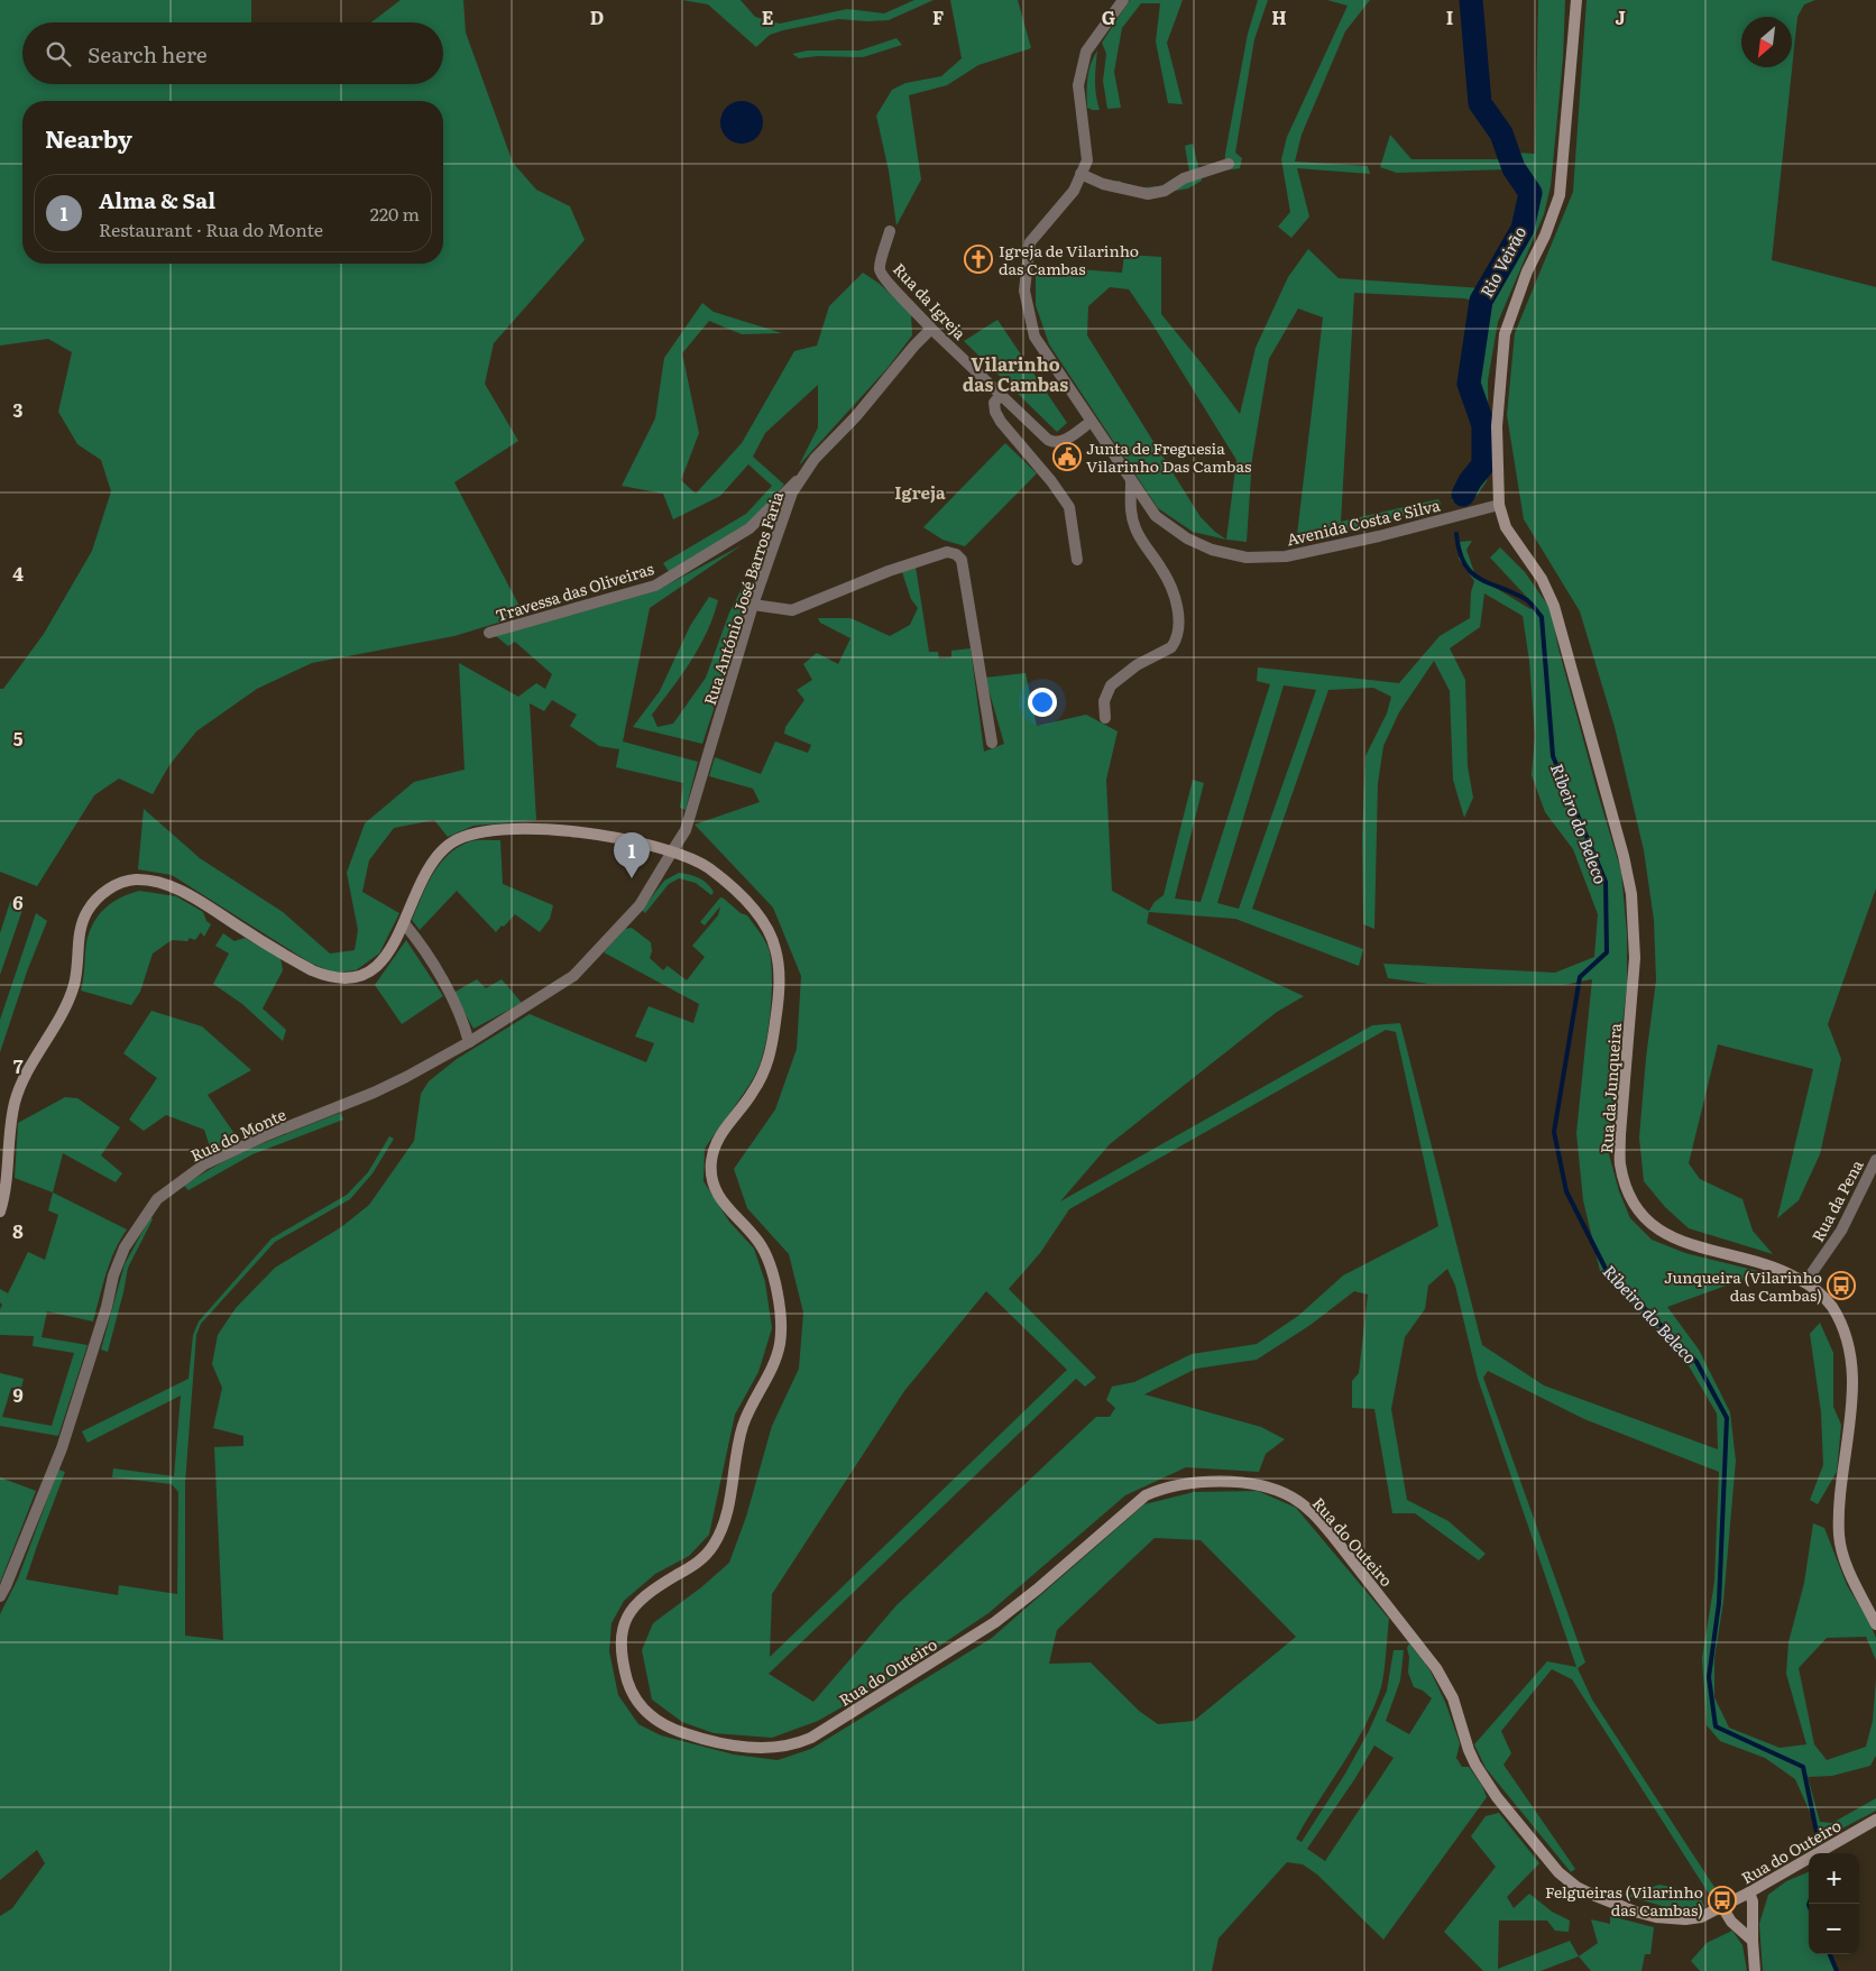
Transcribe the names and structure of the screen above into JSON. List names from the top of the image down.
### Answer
{
  "streets": {
    "main road": ["Rua da Junqueira", "Rua do Outeiro"],
    "street": [
      "Rua da Igreja",
      "Avenida Costa e Silva",
      "Travessa das Oliveiras",
      "Rua António José Barros Faria",
      "Rua do Monte",
      "Rua da Pena"
    ]
  },
  "crossings": [
    ["Rua da Igreja", "Avenida Costa e Silva"],
    ["Rua da Igreja", "Rua António José Barros Faria"],
    ["Avenida Costa e Silva", "Rua da Junqueira"],
    ["Travessa das Oliveiras", "Rua António José Barros Faria"],
    ["Rua António José Barros Faria", "Rua do Monte"],
    ["Rua António José Barros Faria", "Rua do Outeiro"],
    ["Rua da Junqueira", "Rua da Pena"],
    ["Rua do Monte", "Rua do Outeiro"]
  ],
  "districts": ["Vilarinho das Cambas", "Igreja"],
  "water": ["Rio Veirão", "Ribeiro do Beleco"],
  "places": {
    "church": ["Igreja de Vilarinho das Cambas"],
    "public building": ["Junta de Freguesia Vilarinho Das Cambas"],
    "bus stop": ["Junqueira (Vilarinho das Cambas)", "Felgueiras (Vilarinho das Cambas)"]
  },
  "north": "bottom left",
  "page": {
    "search": "Search here",
    "heading": "Nearby",
    "list": [
      {
        "mark": "1",
        "name": "Alma & Sal",
        "note": "Restaurant · Rua do Monte",
        "value": "220 m"
      }
    ],
    "pins": "1",
    "map_buttons": ["+", "−"]
  },
  "grid": {
    "columns": [
      "D",
      "E",
      "F",
      "G",
      "H",
      "I",
      "J"
    ],
    "rows": [
      "3",
      "4",
      "5",
      "6",
      "7",
      "8",
      "9"
    ]
  }
}
